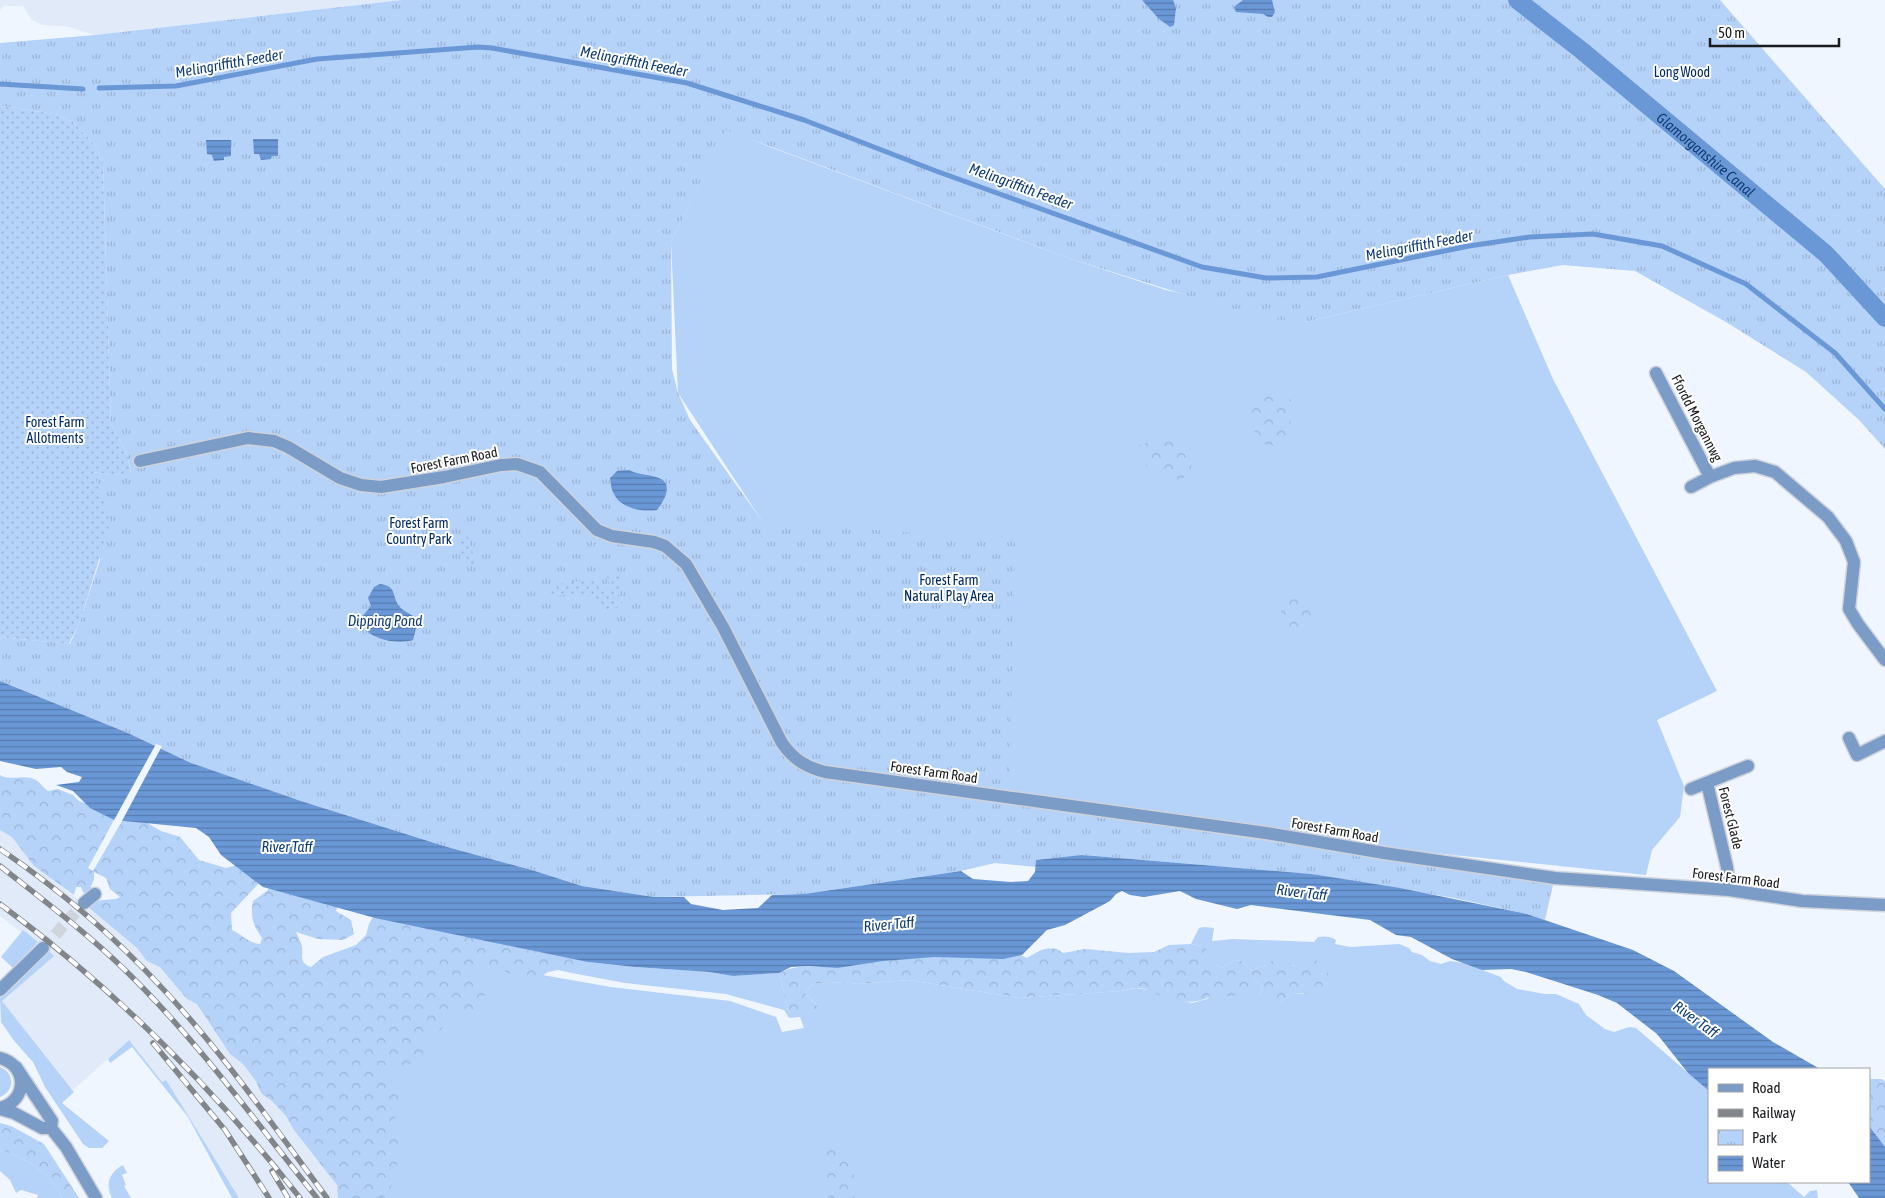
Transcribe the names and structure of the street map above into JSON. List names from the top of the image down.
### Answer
{
  "streets": {
    "street": ["Ffordd Morgannwg", "Forest Farm Road", "Forest Glade"]
  },
  "crossings": [
    ["Forest Farm Road", "Forest Glade"]
  ],
  "water": [
    "Melingriffith Feeder",
    "Glamorganshire Canal",
    "Dipping Pond",
    "River Taff"
  ],
  "parks": [
    "Long Wood",
    "Forest Farm Allotments",
    "Forest Farm Country Park",
    "Forest Farm Natural Play Area"
  ],
  "legend": [
    "Road",
    "Railway",
    "Park",
    "Water"
  ],
  "scale_bar": "50 m"
}
